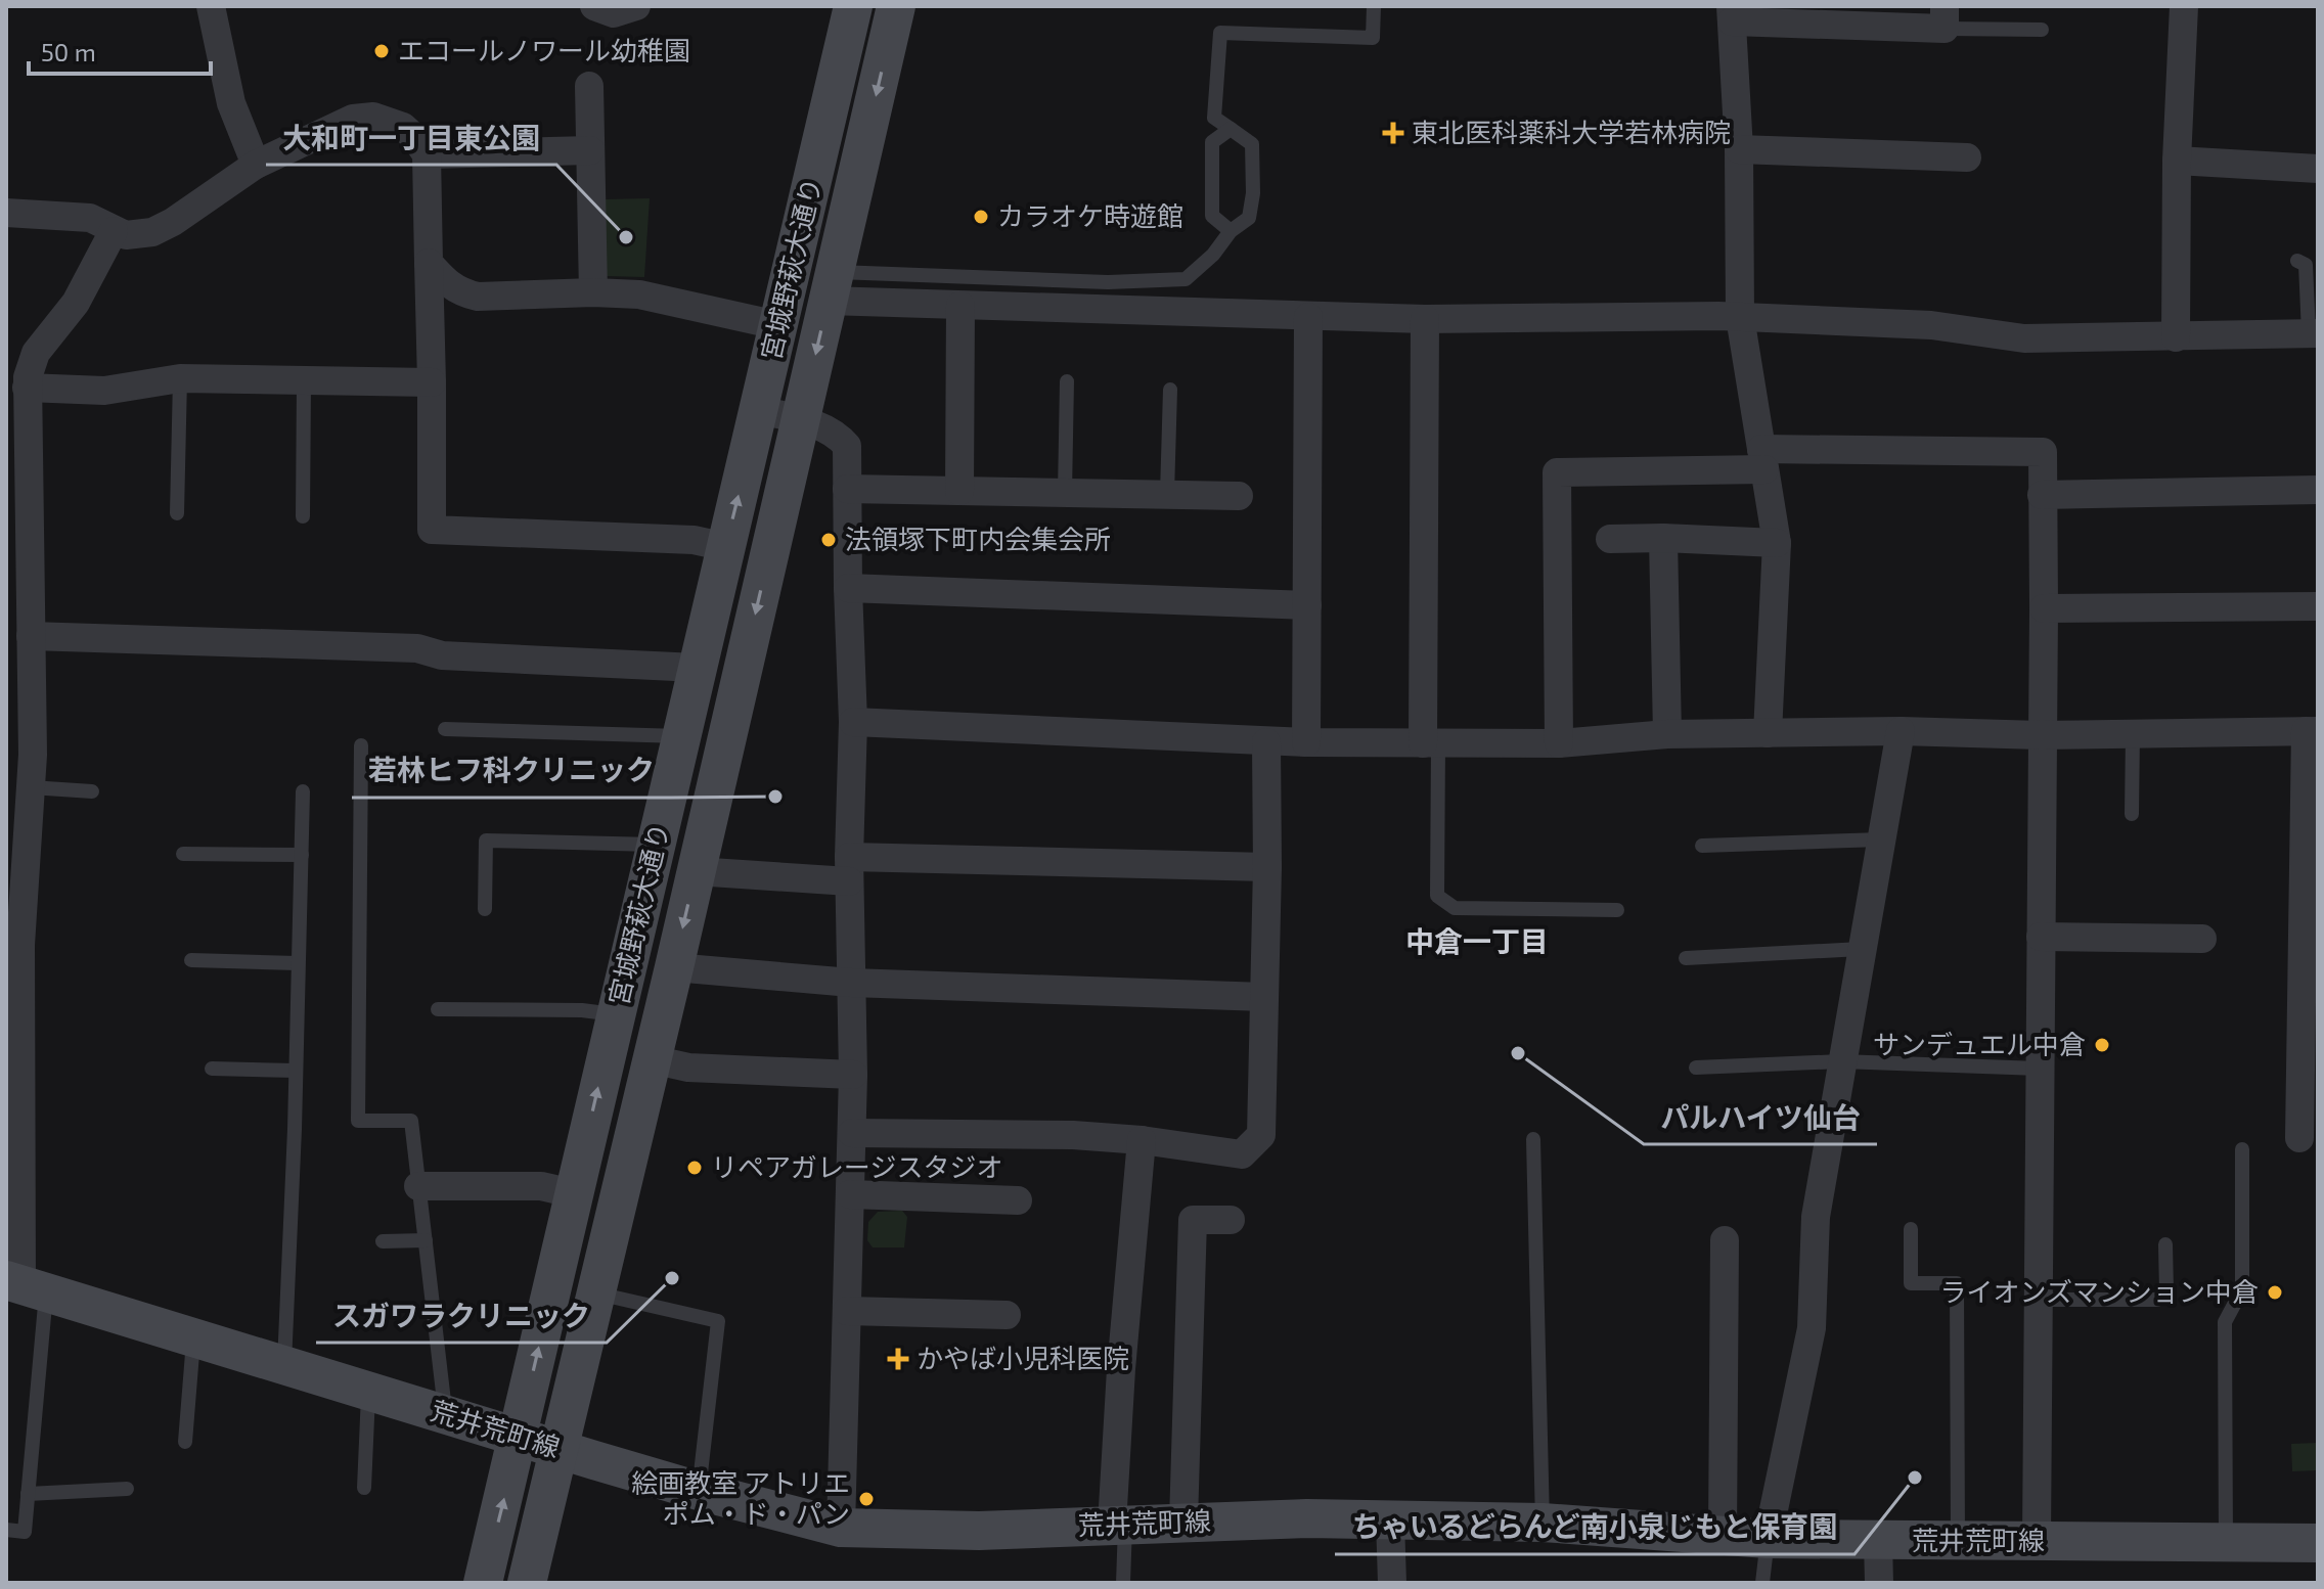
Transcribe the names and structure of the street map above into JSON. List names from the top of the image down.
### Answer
{
  "streets": {
    "street": ["宮城野萩大通り", "荒井荒町線"]
  },
  "crossings": [
    ["宮城野萩大通り", "荒井荒町線"]
  ],
  "districts": ["中倉一丁目"],
  "places": {
    "other": [
      "エコールノワール幼稚園",
      "カラオケ時遊館",
      "大和町一丁目東公園",
      "法領塚下町内会集会所",
      "若林ヒフ科クリニック",
      "サンデュエル中倉",
      "パルハイツ仙台",
      "リペアガレージスタジオ",
      "スガワラクリニック",
      "ライオンズマンション中倉",
      "ちゃいるどらんど南小泉じもと保育園",
      "絵画教室 アトリエ ポム・ド・パン"
    ],
    "health": ["東北医科薬科大学若林病院", "かやば小児科医院"]
  },
  "scale_bar": "50 m"
}
